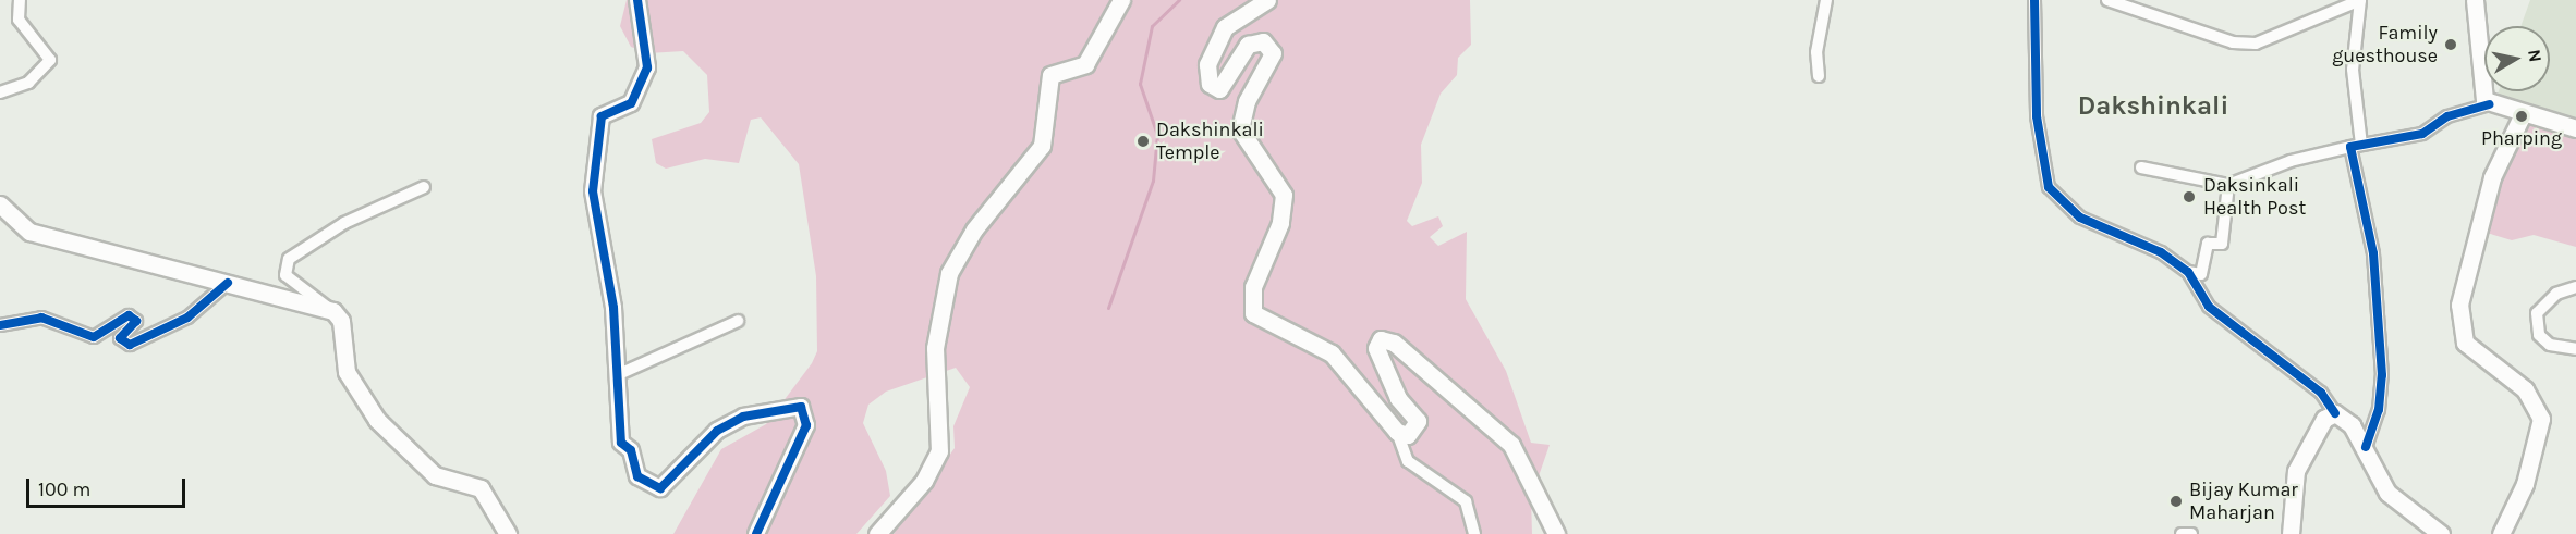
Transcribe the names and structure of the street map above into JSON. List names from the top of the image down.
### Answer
{
  "districts": ["Dakshinkali"],
  "places": [
    "Family guesthouse",
    "Pharping",
    "Dakshinkali Temple",
    "Daksinkali Health Post",
    "Bijay Kumar Maharjan"
  ],
  "scale_bar": "100 m",
  "north": "right"
}
